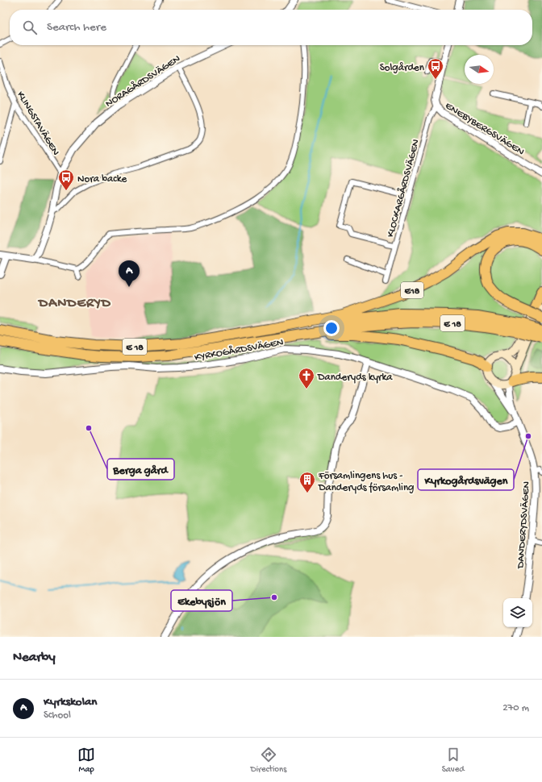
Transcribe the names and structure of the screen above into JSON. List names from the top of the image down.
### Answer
{
  "streets": {
    "highway": ["E18", "E 18"],
    "street": [
      "NORAGÅRDSVÄGEN",
      "KLINGSTAVÄGEN",
      "ENEBYBERGSVÄGEN",
      "KLOCKARGÅRDSVÄGEN",
      "KYRKOGÅRDSVÄGEN",
      "DANDERYDSVÄGEN"
    ]
  },
  "crossings": [
    ["NORAGÅRDSVÄGEN", "KLINGSTAVÄGEN"],
    ["ENEBYBERGSVÄGEN", "KLOCKARGÅRDSVÄGEN"],
    ["E18", "E 18"],
    ["KYRKOGÅRDSVÄGEN", "DANDERYDSVÄGEN"]
  ],
  "districts": ["DANDERYD"],
  "places": {
    "bus stop": ["Solgården", "Nora backe"],
    "church": ["Danderyds kyrka"],
    "other": ["Berga gård", "Kyrkogårdsvägen", "Ekebysjön"],
    "building": ["Församlingens hus - Danderyds församling"]
  },
  "north": "right",
  "page": {
    "search": "Search here",
    "pins": "A",
    "heading": "Nearby",
    "list": [
      {
        "mark": "A",
        "name": "Kyrkskolan",
        "note": "School",
        "value": "270 m"
      }
    ],
    "nav": ["Map", "Directions", "Saved"]
  }
}
